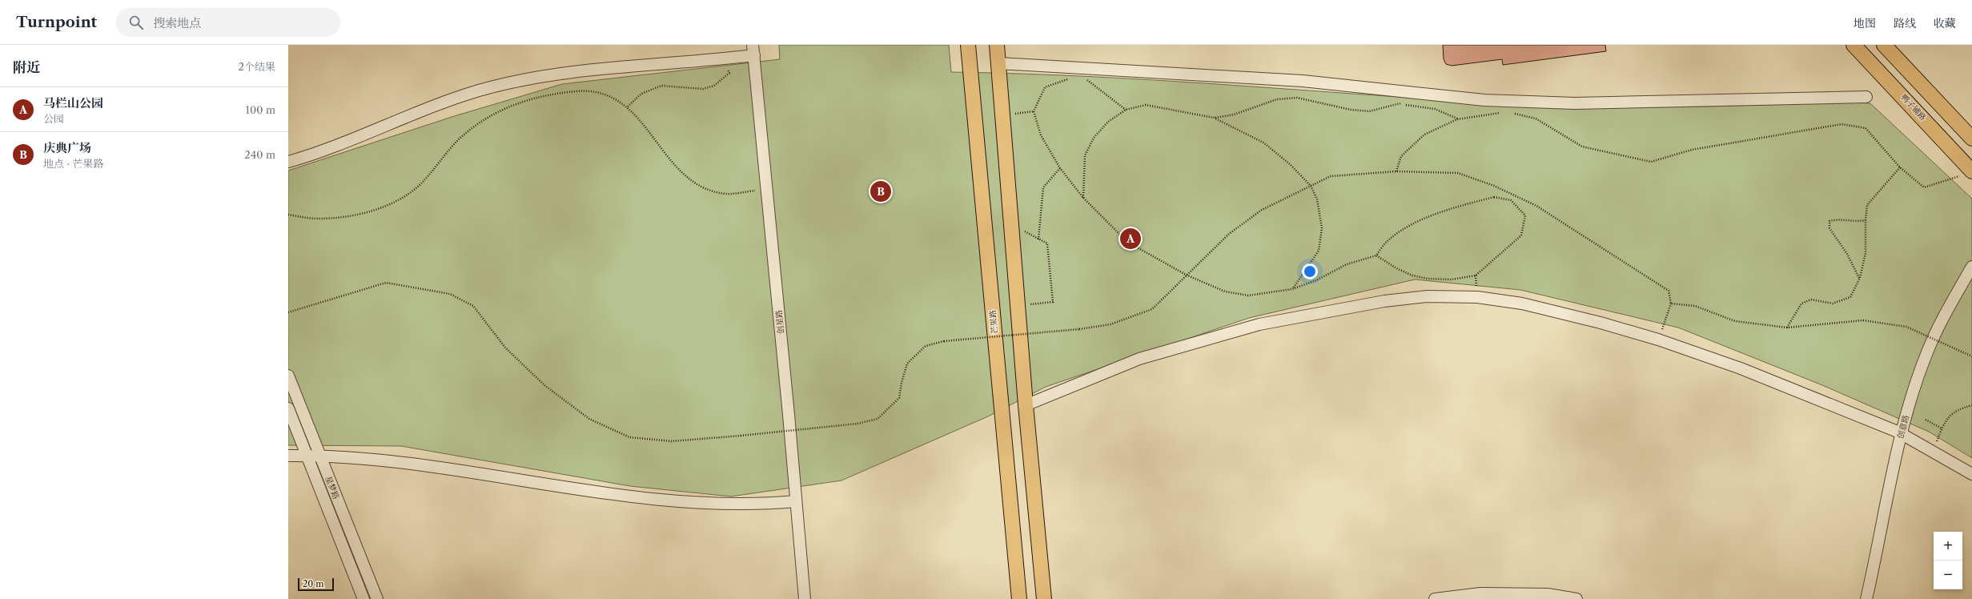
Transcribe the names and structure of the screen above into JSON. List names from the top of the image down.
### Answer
{
  "streets": {
    "main road": ["鸭子铺路", "芒果路"],
    "street": ["创星路", "创意路", "星梦路"]
  },
  "scale_bar": "20 m",
  "page": {
    "header": "Turnpoint",
    "search": "搜索地点",
    "nav": ["地图", "路线", "收藏"],
    "heading": ["附近", "2个结果"],
    "list": [
      {
        "mark": "A",
        "name": "马栏山公园",
        "note": "公园",
        "value": "100 m"
      },
      {
        "mark": "B",
        "name": "庆典广场",
        "note": "地点 · 芒果路",
        "value": "240 m"
      }
    ],
    "pins": ["B", "A"],
    "map_buttons": ["+", "−"],
    "scale": "20 m"
  }
}
